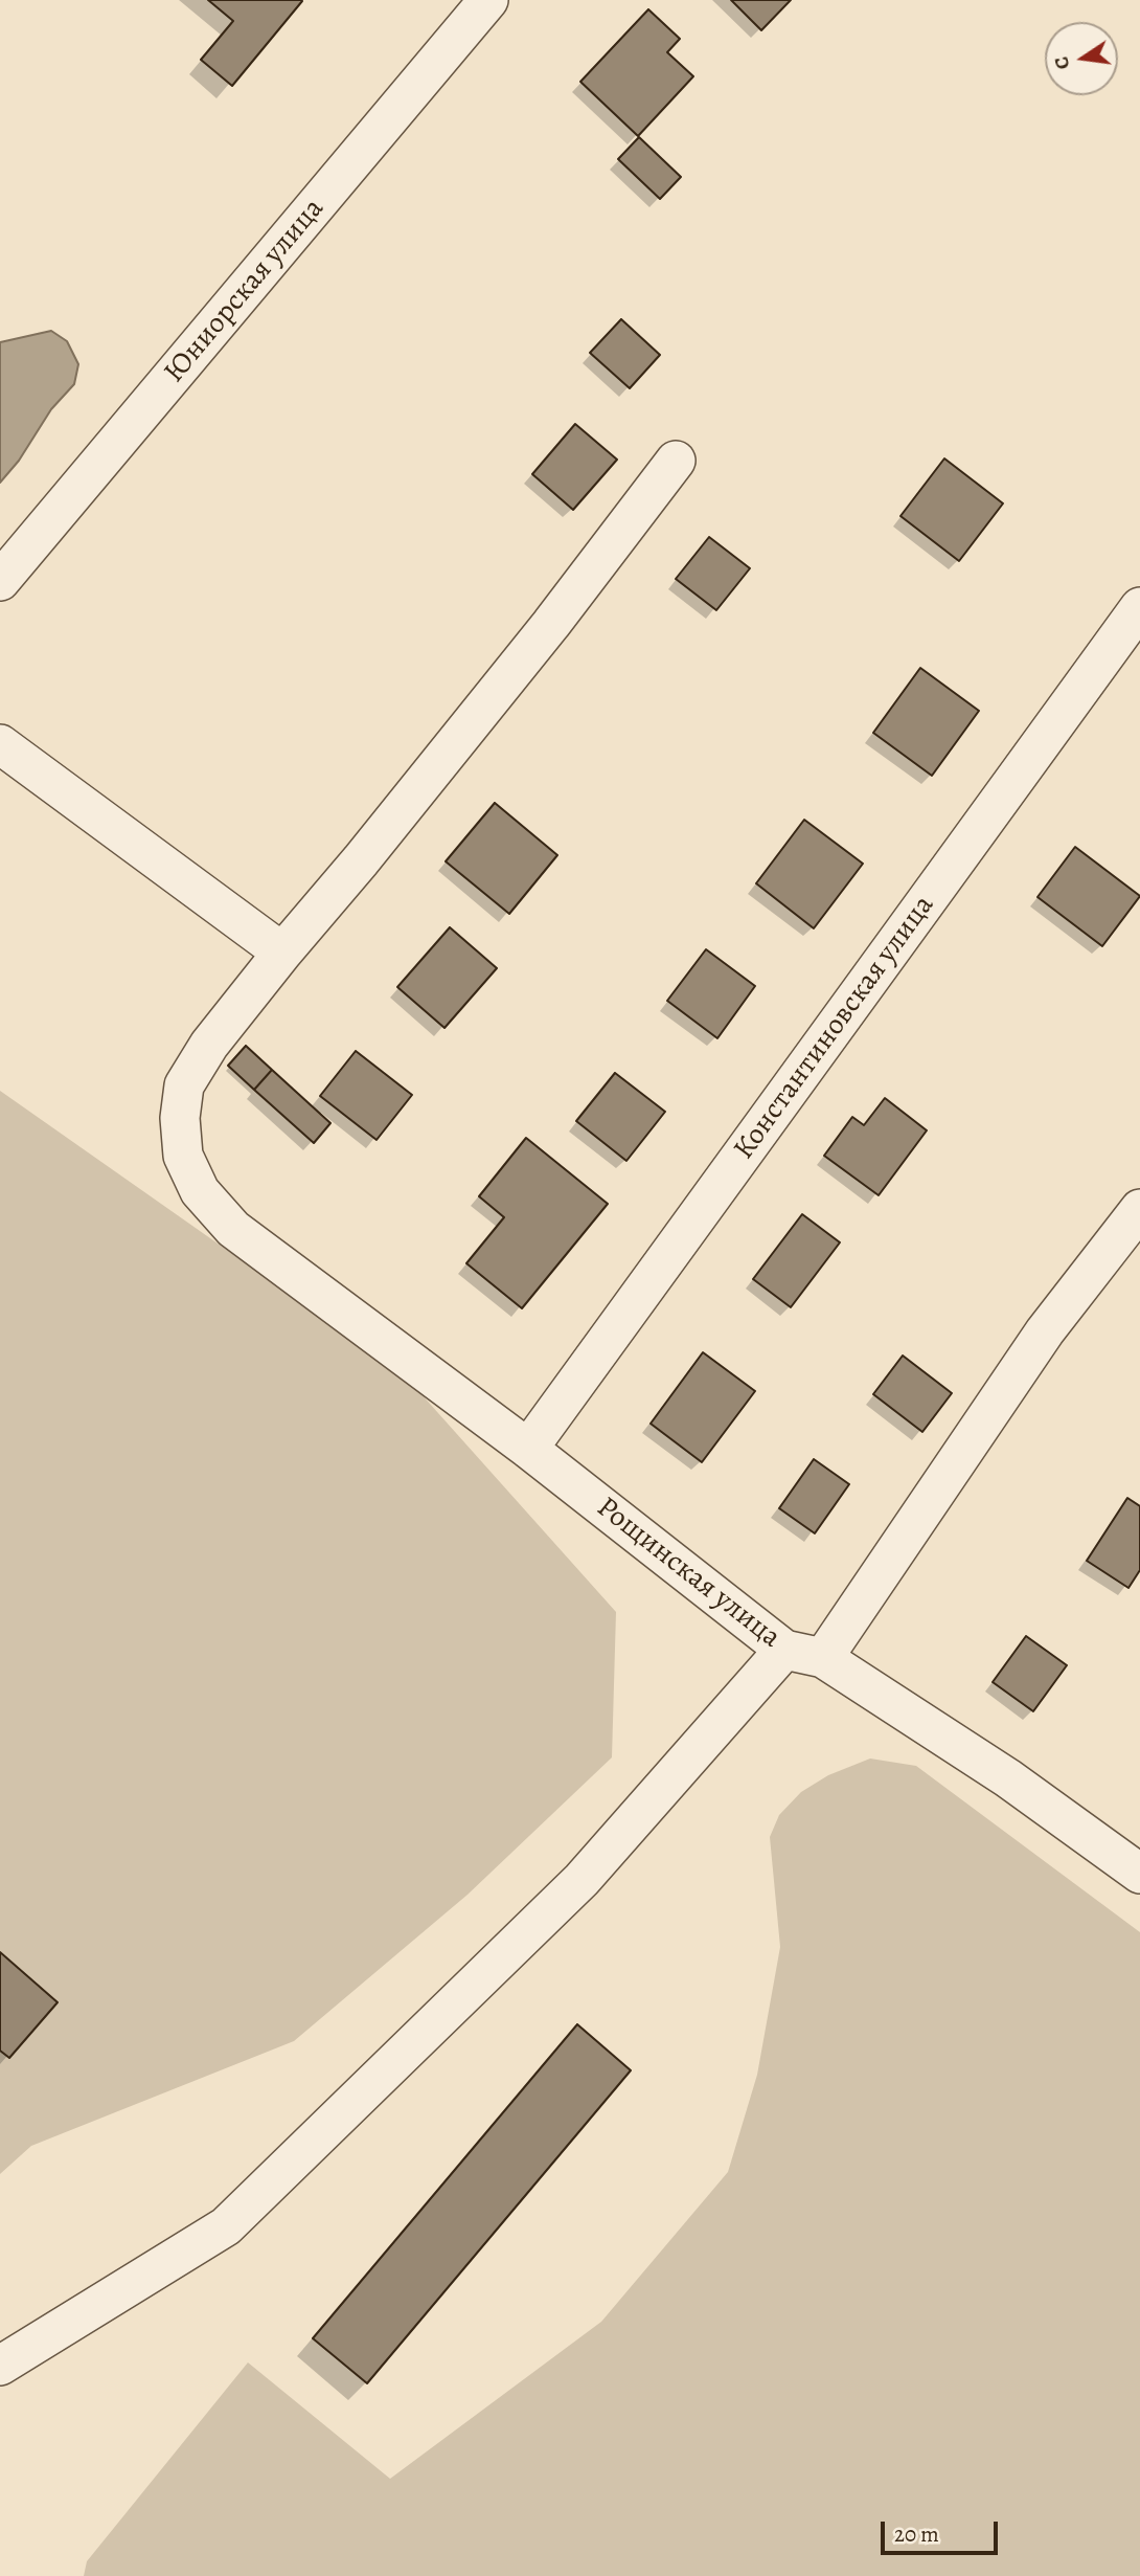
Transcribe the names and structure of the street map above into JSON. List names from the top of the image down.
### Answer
{
  "streets": {
    "street": ["Юниорская улица", "Константиновская улица", "Рощинская улица"]
  },
  "crossings": [
    ["Константиновская улица", "Рощинская улица"]
  ],
  "scale_bar": "20 m",
  "north": "left"
}
